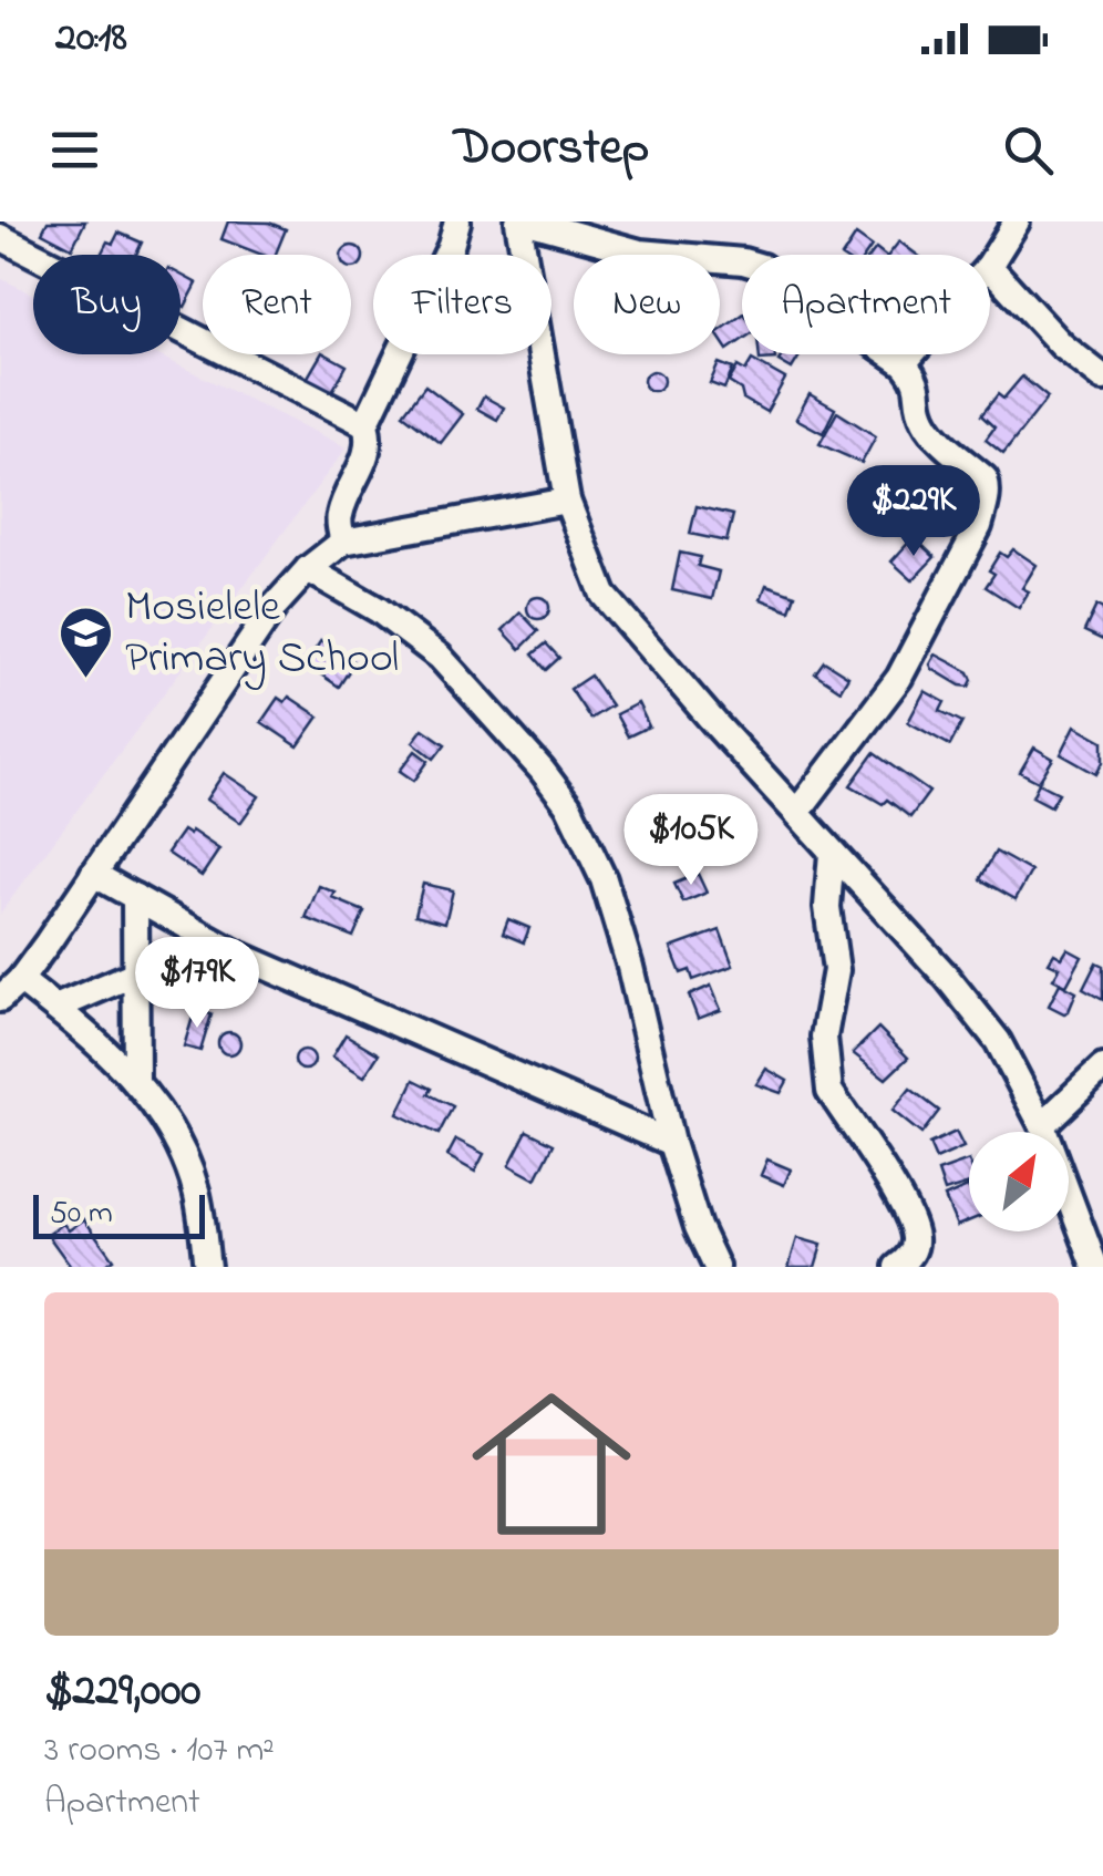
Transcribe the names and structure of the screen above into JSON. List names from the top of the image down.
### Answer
{
  "places": {
    "school or university": ["Mosielele Primary School"]
  },
  "scale_bar": "50 m",
  "north": "top right",
  "page": {
    "status": "20:18",
    "header": "Doorstep",
    "chip": [
      "Buy",
      "Rent",
      "Filters",
      "New",
      "Apartment"
    ],
    "price": ["$229K", "$105K", "$179K"],
    "scale": "50 m",
    "list": [
      {
        "name": "$229,000",
        "note": "3 rooms · 107 m² · Apartment"
      }
    ]
  }
}
